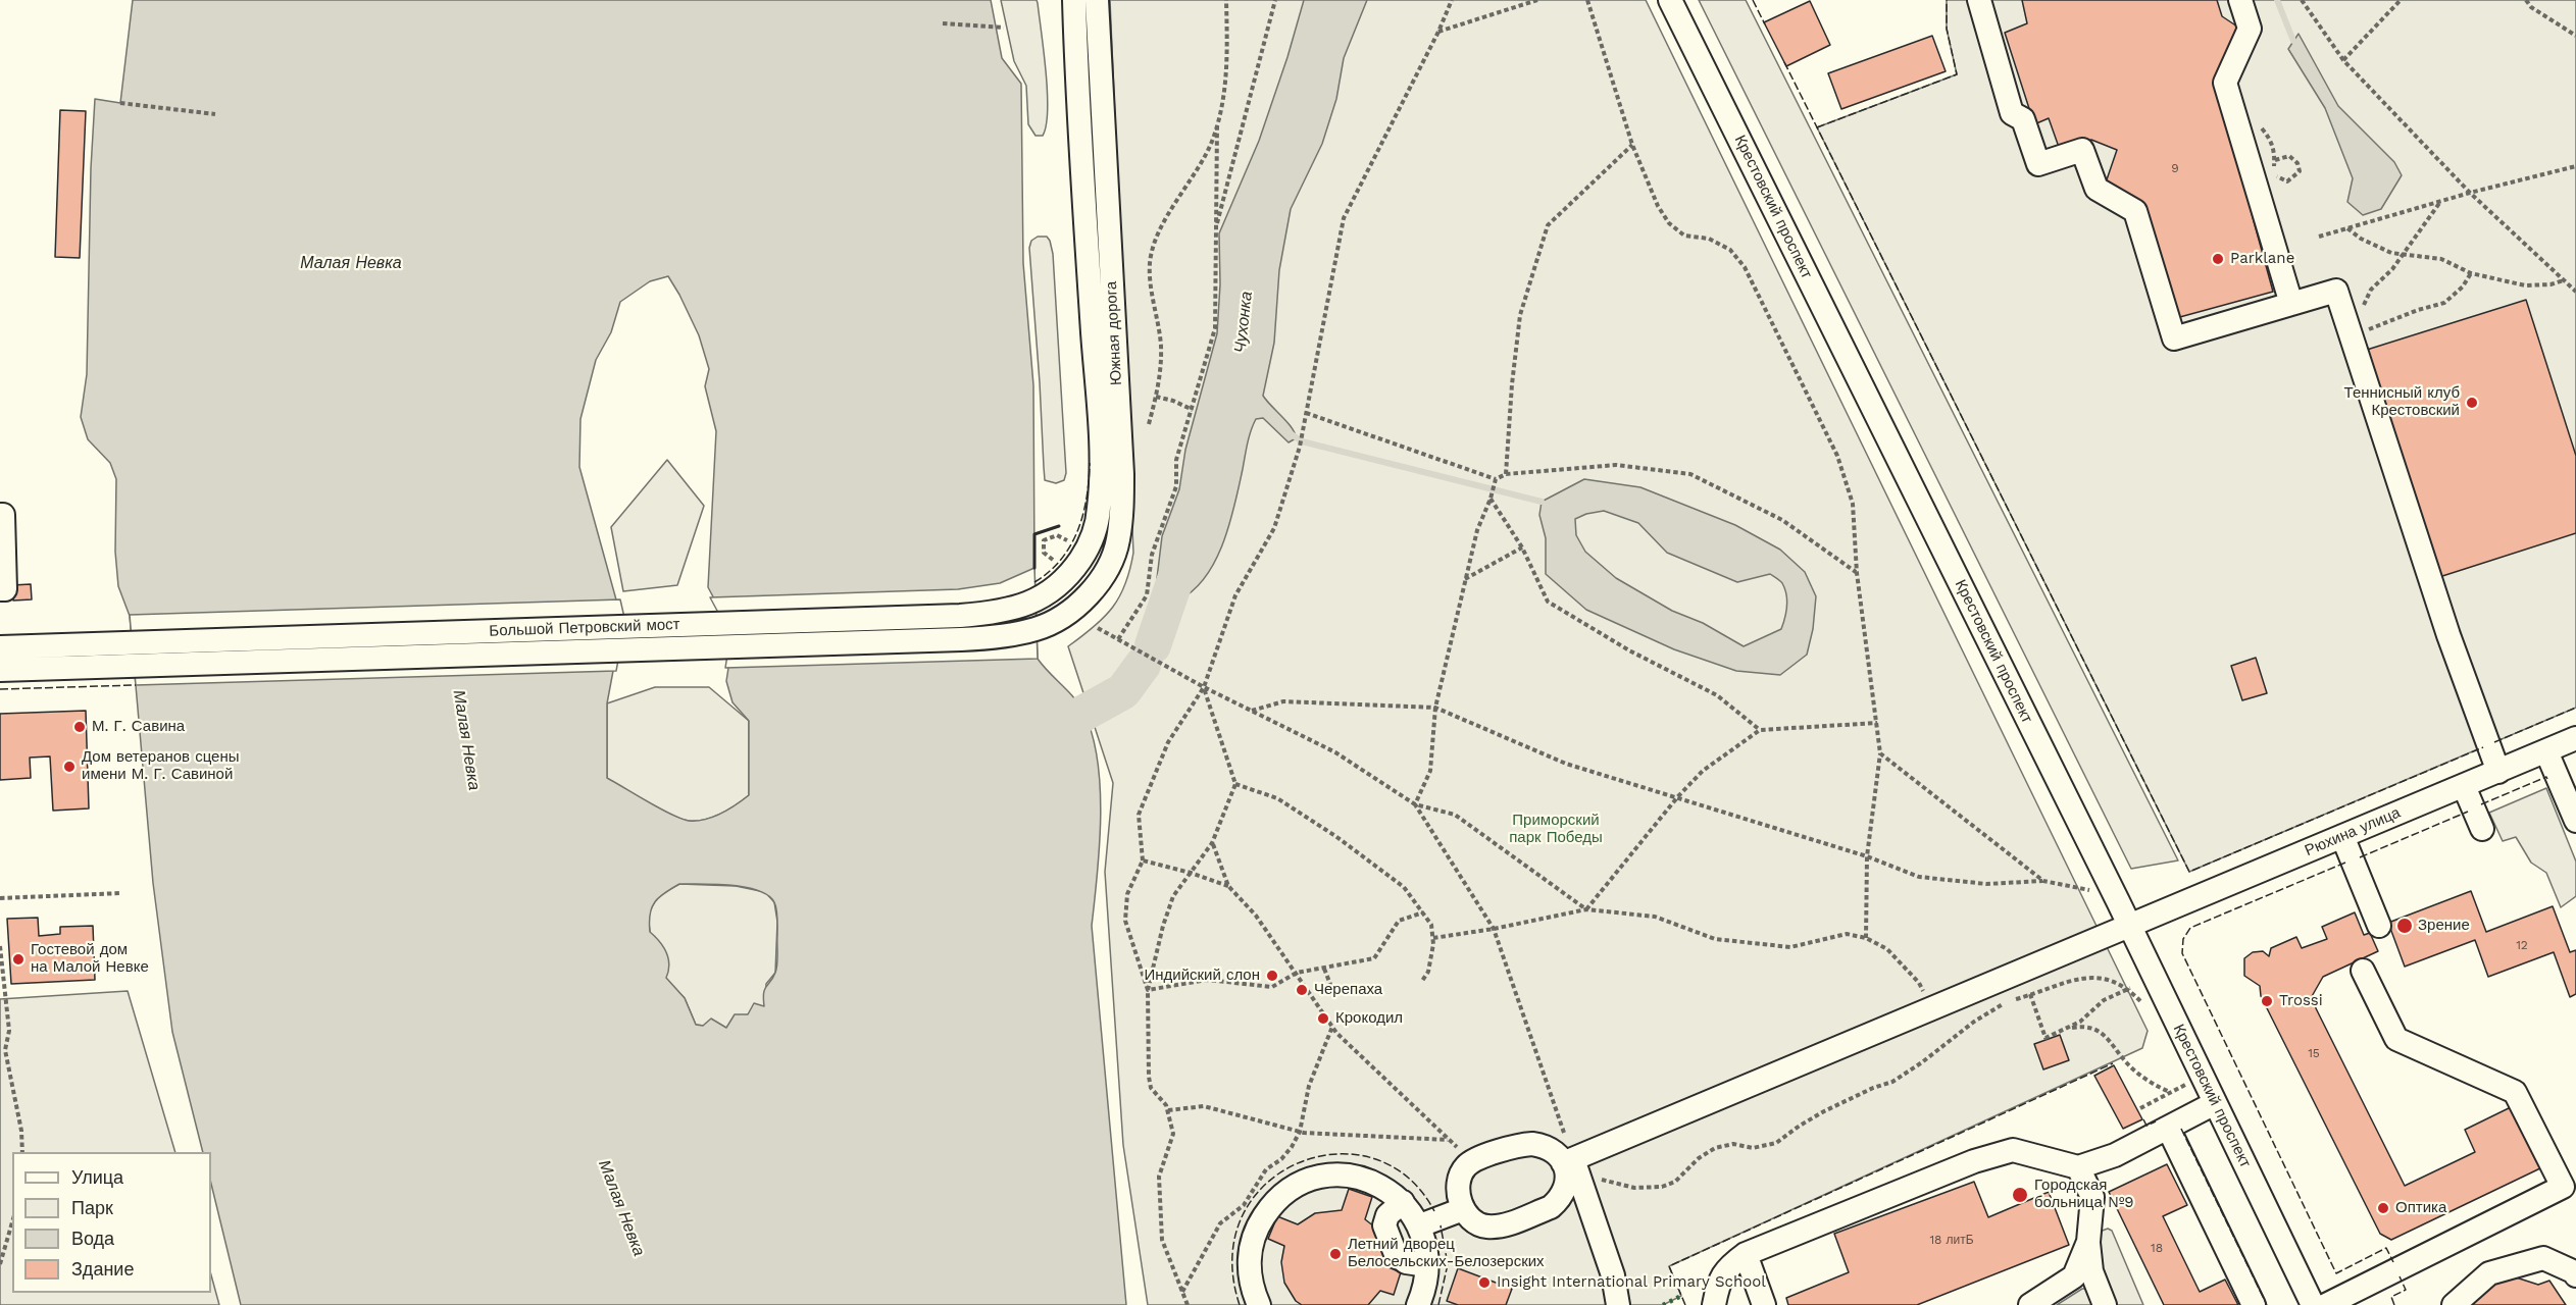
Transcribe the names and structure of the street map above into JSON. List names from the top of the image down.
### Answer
{
  "streets": {
    "street": [
      "Крестовский проспект",
      "Южная дорога",
      "Большой Петровский мост",
      "Рюхина улица"
    ]
  },
  "crossings": [
    ["Крестовский проспект", "Рюхина улица"],
    ["Южная дорога", "Большой Петровский мост"]
  ],
  "water": ["Малая Невка", "Чухонка"],
  "parks": ["Приморский парк Победы"],
  "places": [
    "Parklane",
    "Теннисный клуб Крестовский",
    "М. Г. Савина",
    "Дом ветеранов сцены имени М. Г. Савиной",
    "Зрение",
    "Гостевой дом на Малой Невке",
    "Индийский слон",
    "Черепаха",
    "Trossi",
    "Крокодил",
    "Городская больница №9",
    "Оптика",
    "Летний дворец Белосельских-Белозерских",
    "Insight International Primary School"
  ],
  "house_numbers": [
    "9",
    "12",
    "15",
    "18 литБ",
    "18"
  ],
  "legend": [
    "Улица",
    "Парк",
    "Вода",
    "Здание"
  ]
}
